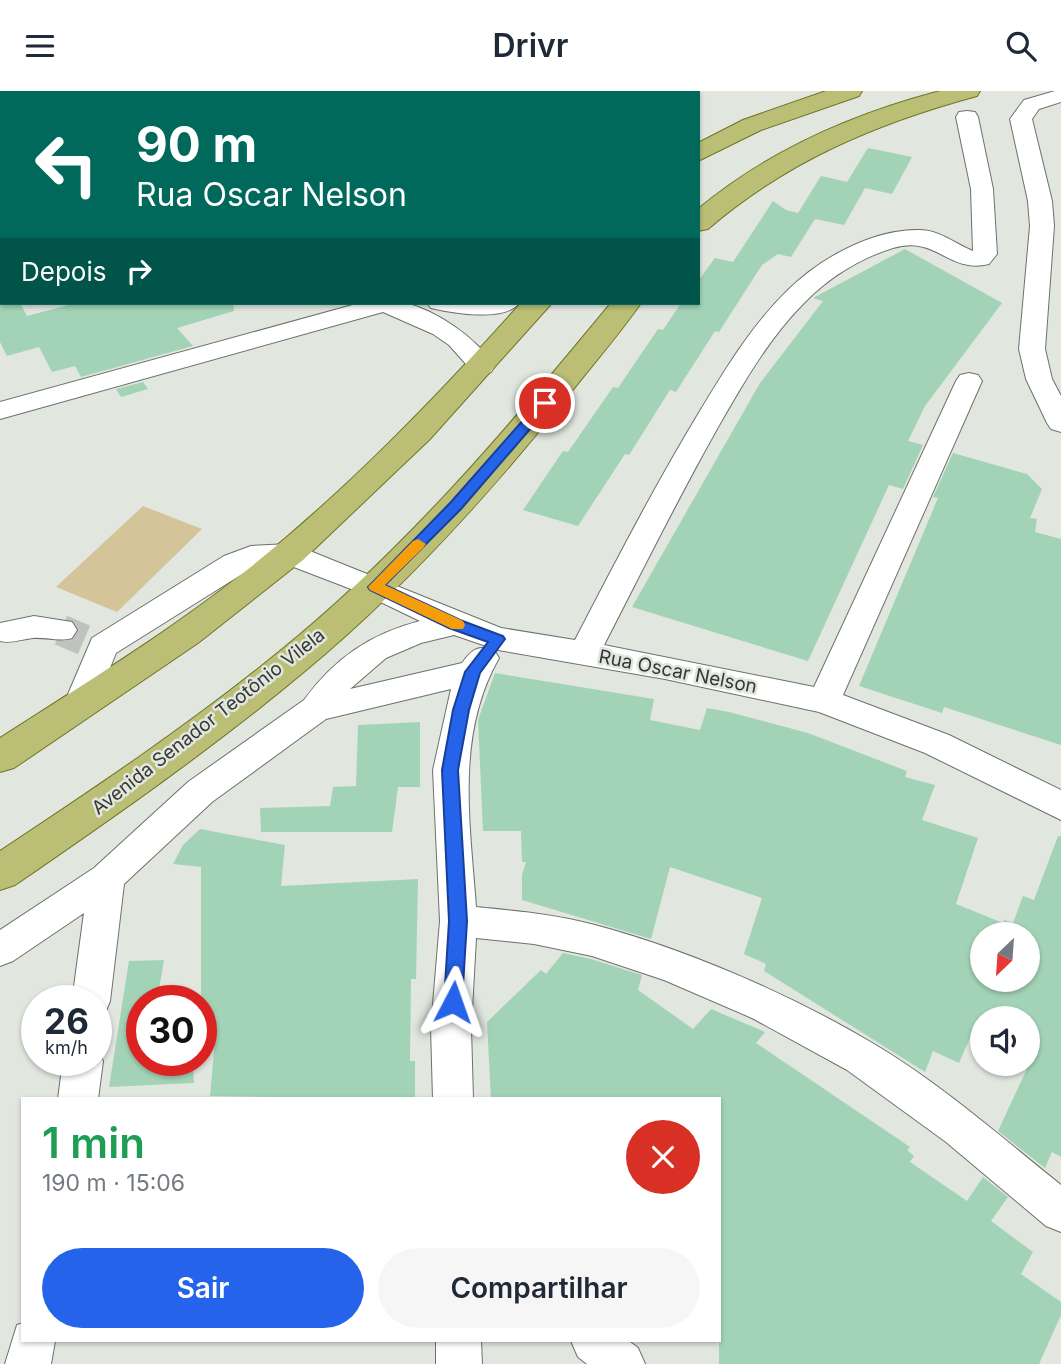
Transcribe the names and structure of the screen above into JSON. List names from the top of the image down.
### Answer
{
  "streets": {
    "main road": ["Avenida Senador Teotônio Vilela"],
    "street": ["Rua Oscar Nelson"]
  },
  "crossings": [
    ["Rua Oscar Nelson", "Avenida Senador Teotônio Vilela"]
  ],
  "north": "bottom left",
  "page": {
    "header": "Drivr",
    "turn": ["90 m", "Rua Oscar Nelson"],
    "then": "Depois",
    "speed": "26 km/h",
    "limit": "30",
    "heading": ["1 min", "190 m · 15:06"],
    "buttons": ["Sair", "Compartilhar"]
  }
}
